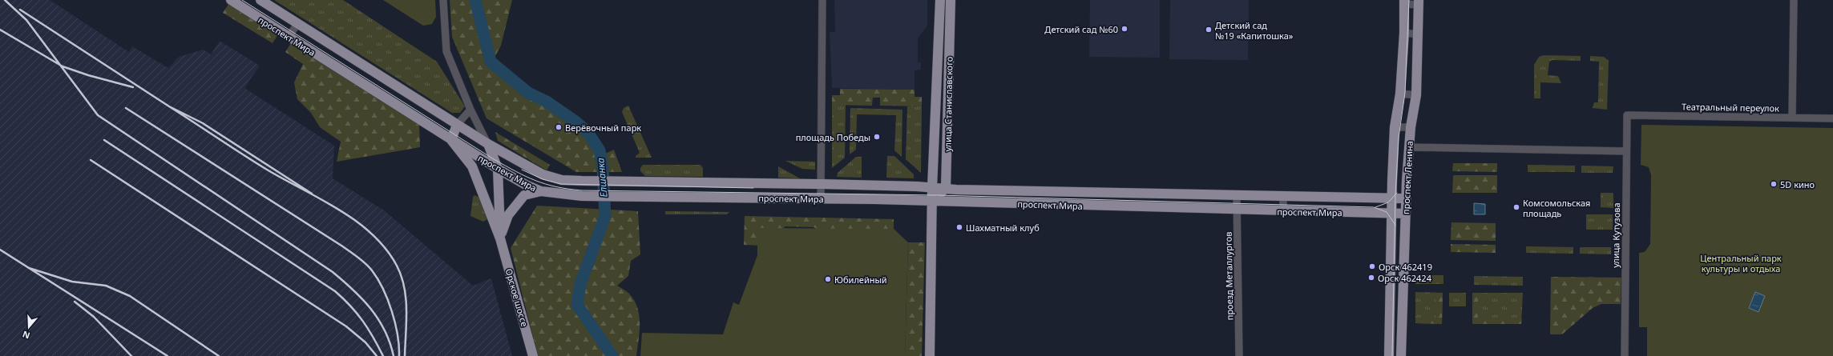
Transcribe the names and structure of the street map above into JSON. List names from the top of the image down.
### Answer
{
  "streets": {
    "main road": [
      "проспект Мира",
      "улица Станиславского",
      "проспект Ленина",
      "Орское шоссе"
    ],
    "street": ["Театральный переулок", "улица Кутузова", "проезд Металлургов"]
  },
  "crossings": [
    ["проспект Мира", "улица Станиславского"],
    ["проспект Мира", "проспект Ленина"],
    ["проспект Мира", "проезд Металлургов"],
    ["Театральный переулок", "улица Кутузова"]
  ],
  "water": ["Елшанка"],
  "parks": ["Центральный парк культуры и отдыха"],
  "places": [
    "Детский сад №60",
    "Детский сад №19 «Капитошка»",
    "Верёвочный парк",
    "площадь Победы",
    "5D кино",
    "Комсомольская площадь",
    "Шахматный клуб",
    "Орск 462419",
    "Орск 462424",
    "Юбилейный"
  ],
  "north": "bottom"
}
